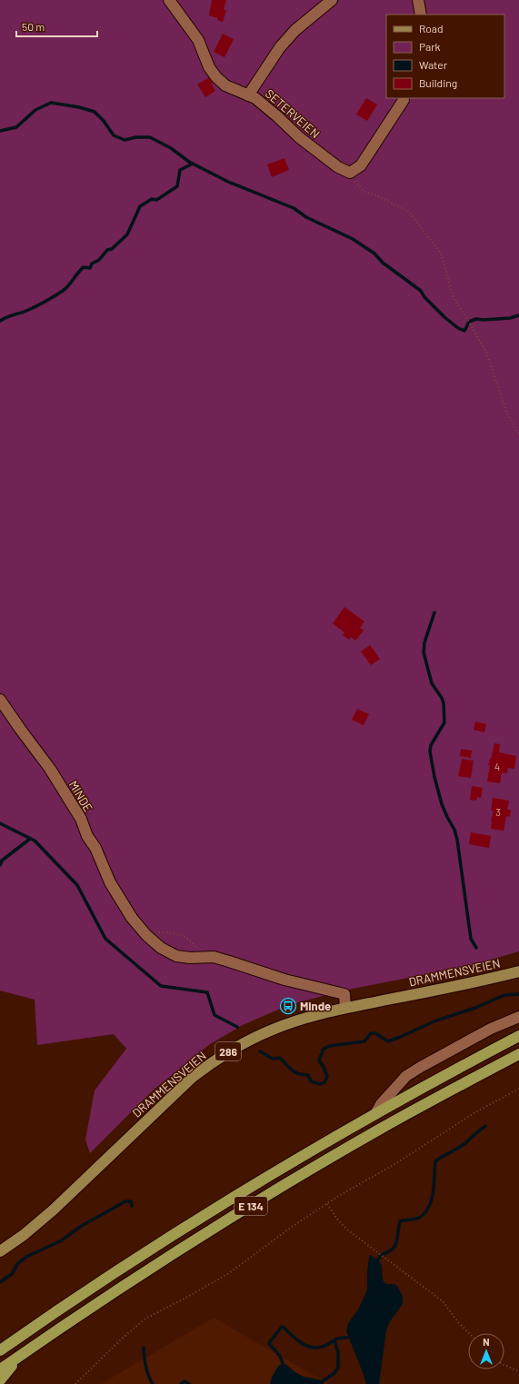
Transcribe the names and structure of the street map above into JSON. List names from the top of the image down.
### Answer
{
  "streets": {
    "highway": ["E 134"],
    "main road": ["DRAMMENSVEIEN", "286"],
    "street": ["SETERVEIEN", "MINDE"]
  },
  "crossings": [
    ["MINDE", "DRAMMENSVEIEN"]
  ],
  "places": {
    "bus stop": ["Minde"]
  },
  "house_numbers": ["4", "3"],
  "legend": [
    "Road",
    "Park",
    "Water",
    "Building"
  ],
  "scale_bar": "50 m",
  "north": "top"
}
